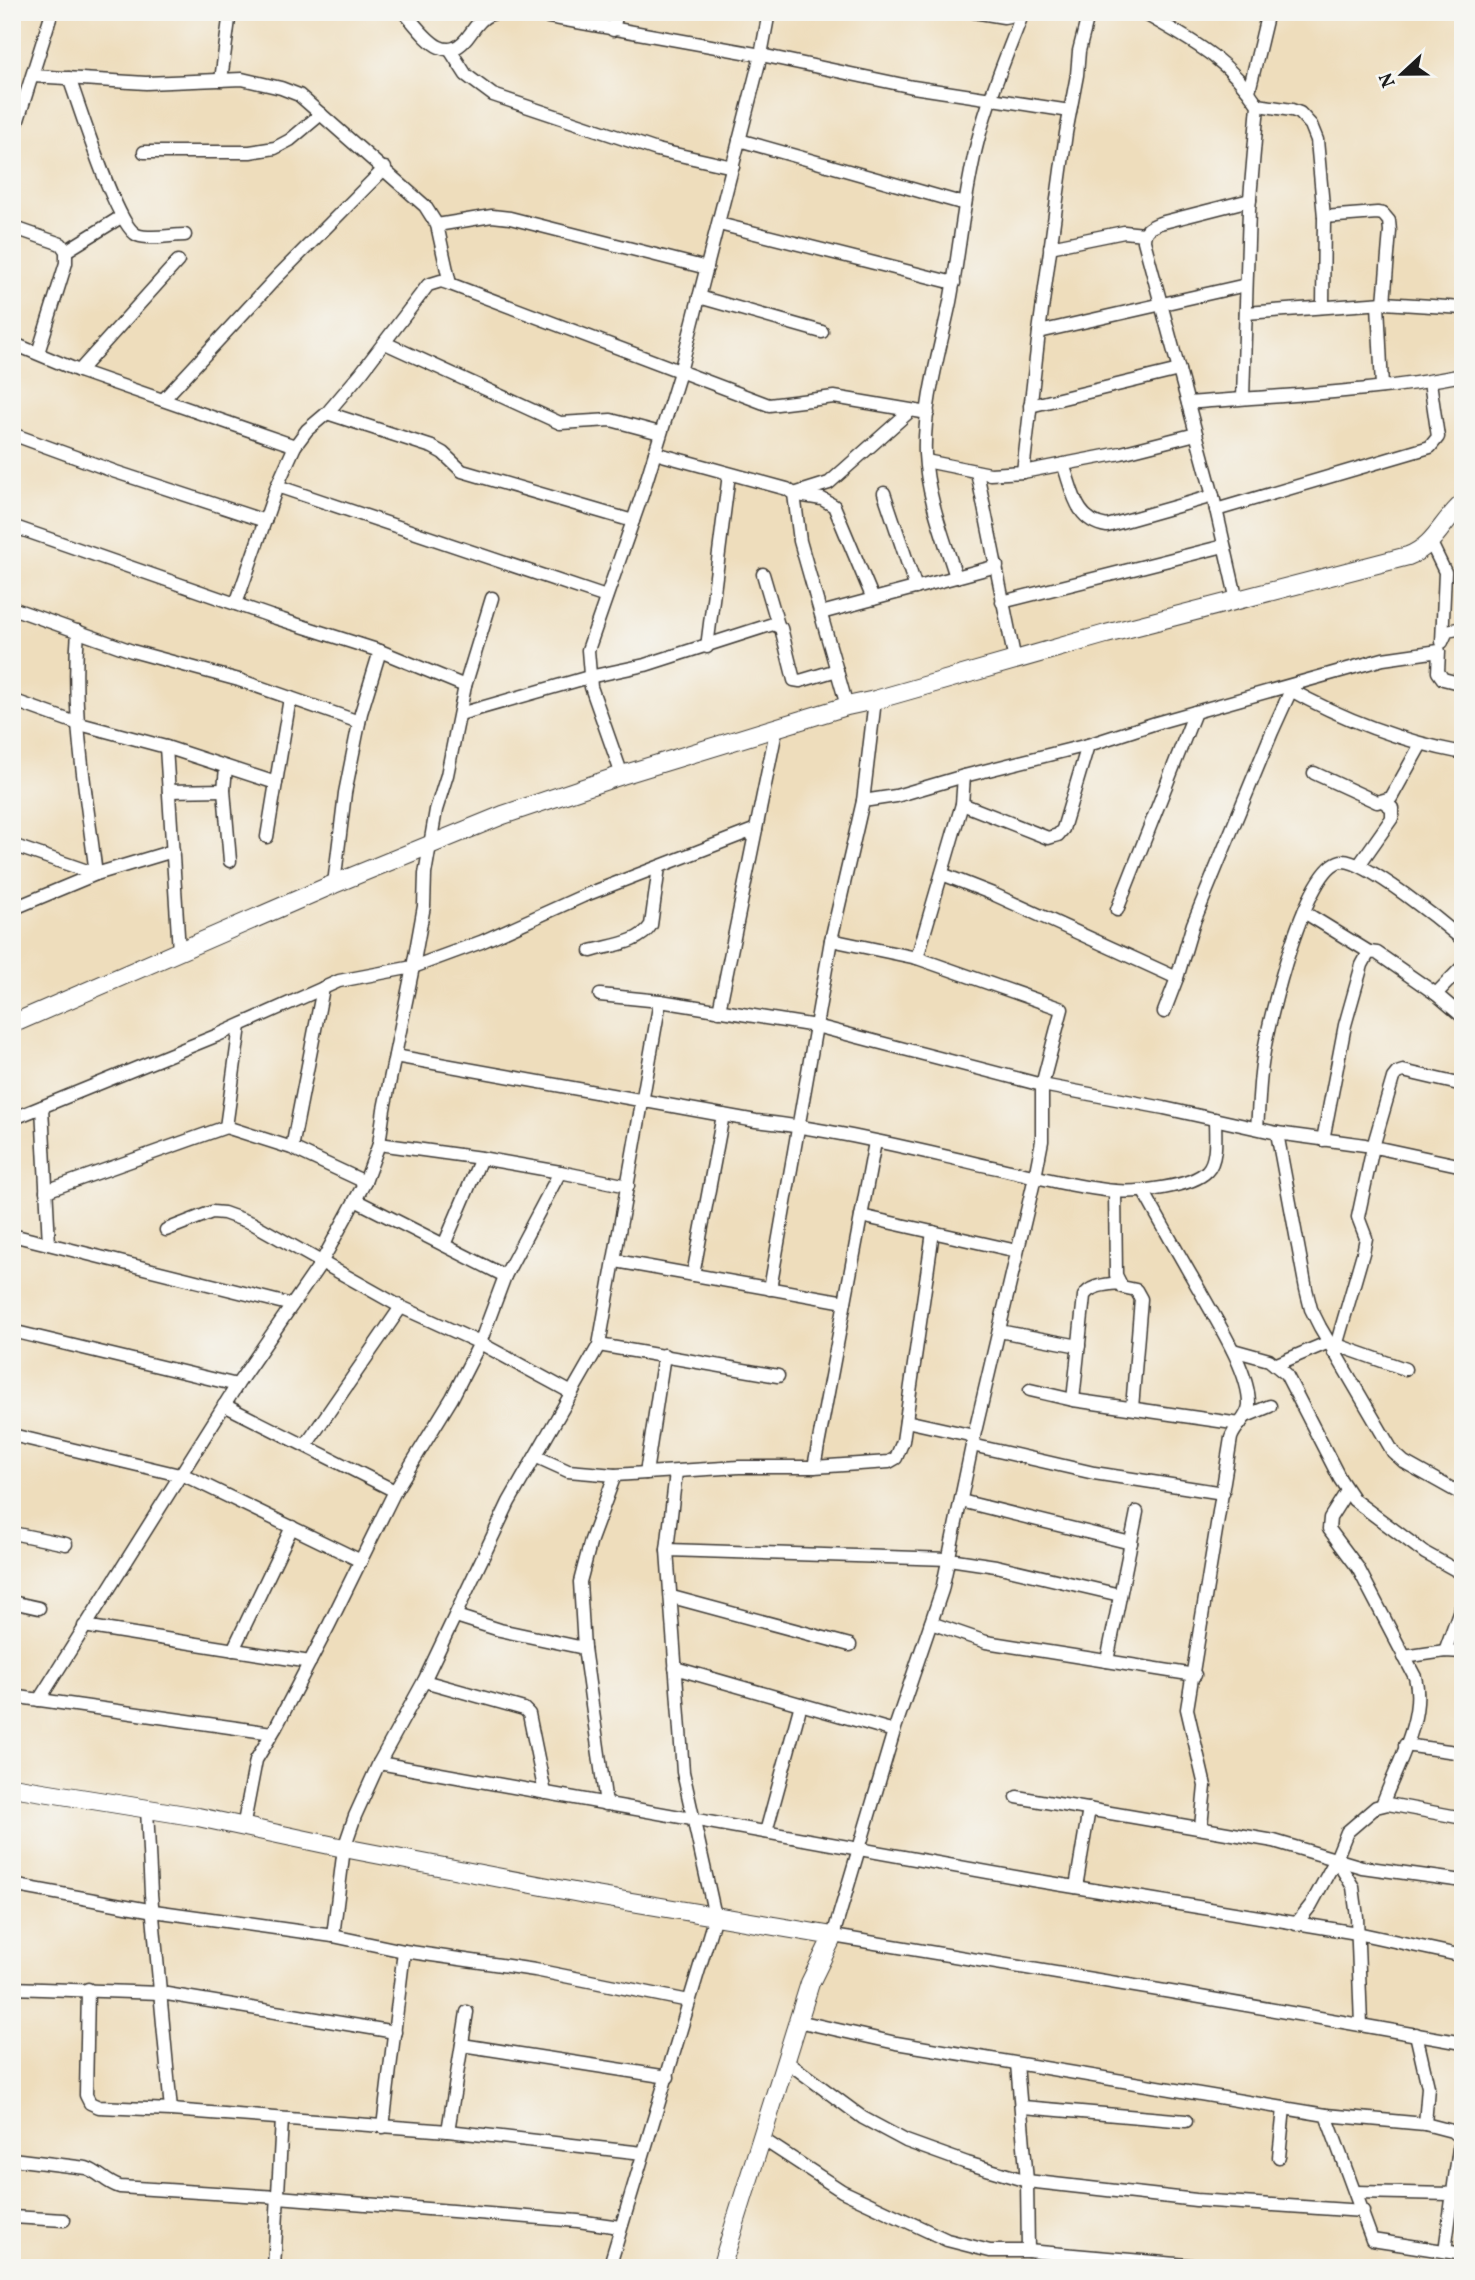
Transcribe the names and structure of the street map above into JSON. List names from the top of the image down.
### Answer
{
  "north": "left"
}
